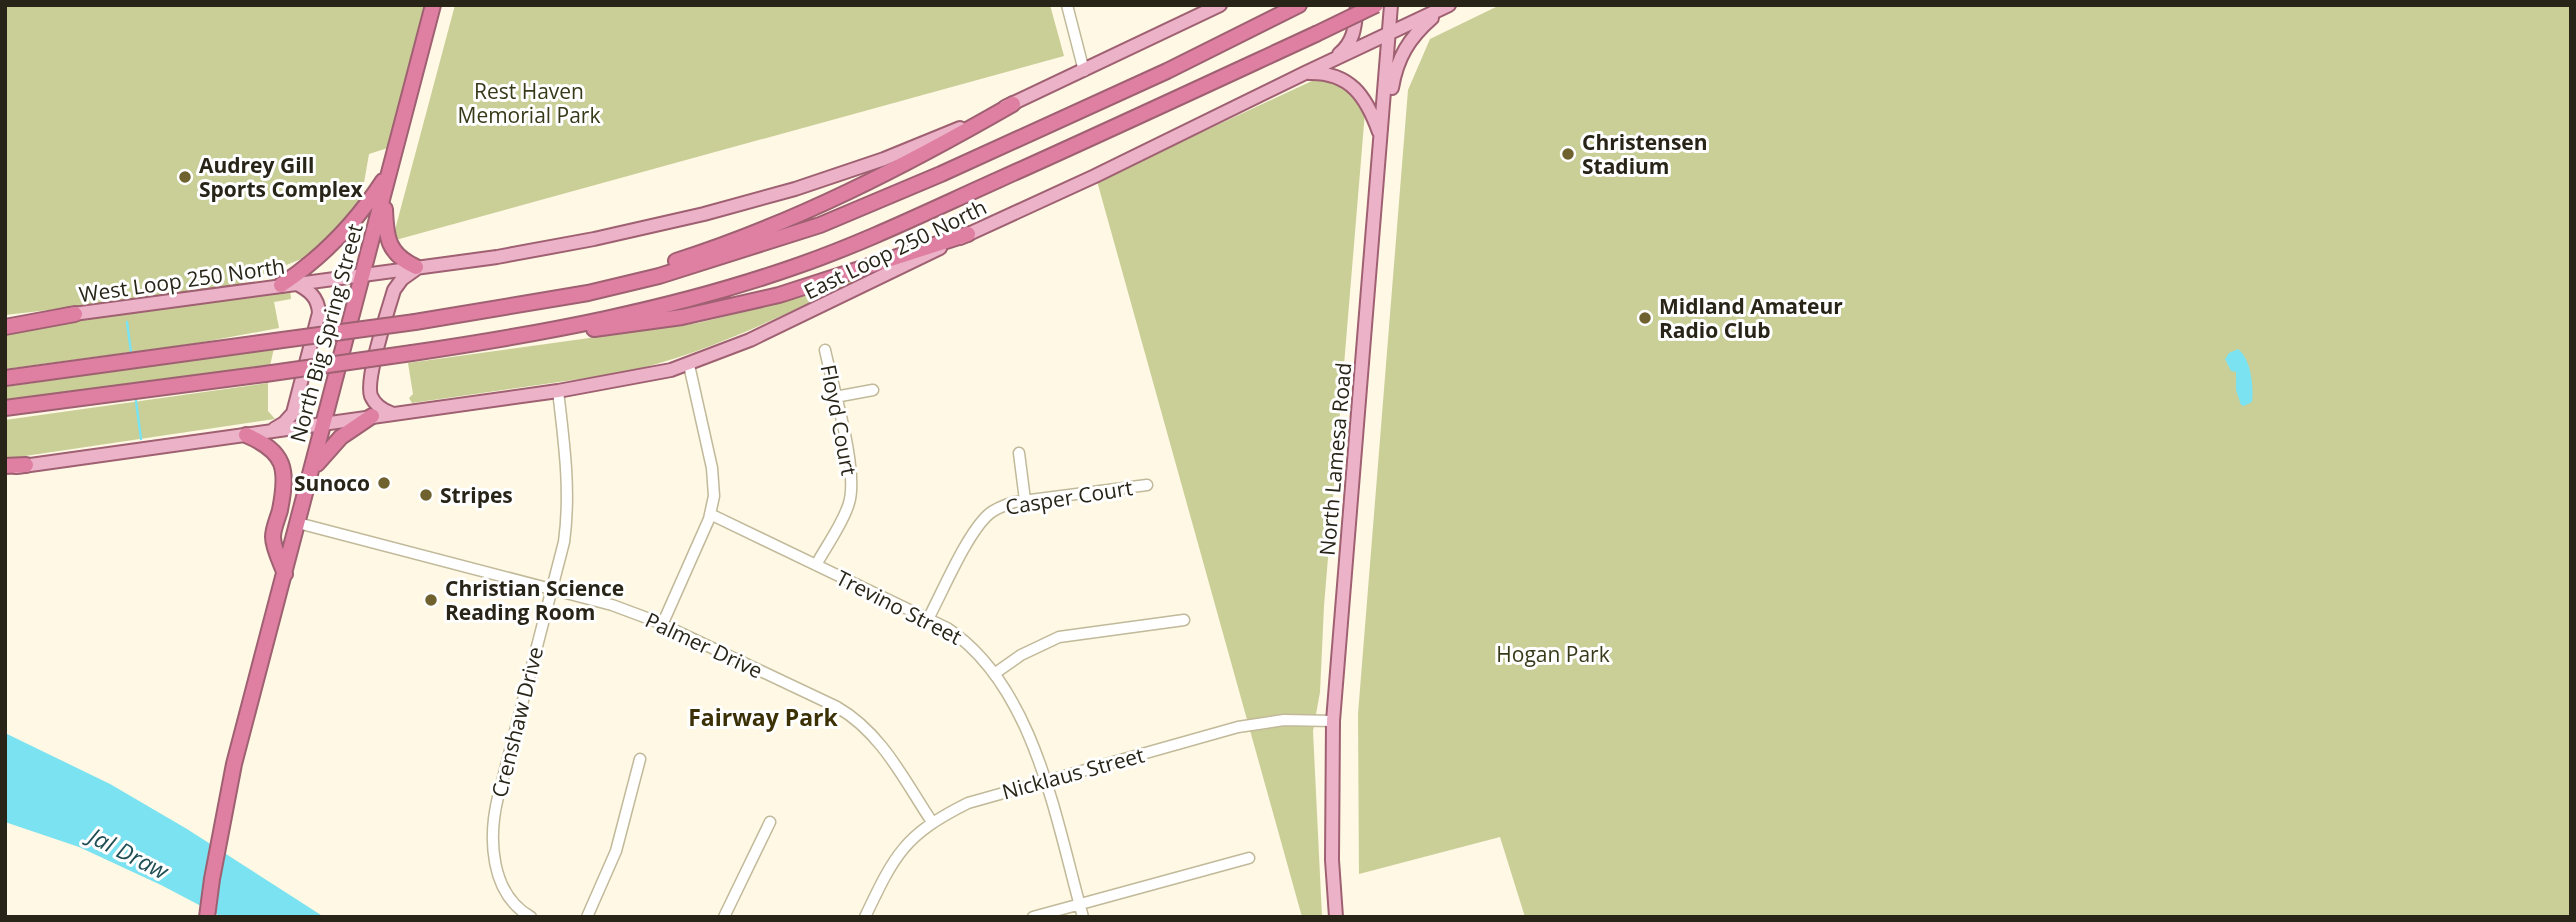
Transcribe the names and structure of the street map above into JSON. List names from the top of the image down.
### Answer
{
  "streets": {
    "highway": ["North Big Spring Street"],
    "main road": ["East Loop 250 North", "West Loop 250 North", "North Lamesa Road"],
    "street": [
      "Floyd Court",
      "Casper Court",
      "Trevino Street",
      "Palmer Drive",
      "Crenshaw Drive",
      "Nicklaus Street"
    ]
  },
  "crossings": [
    ["East Loop 250 North", "North Big Spring Street"],
    ["East Loop 250 North", "North Lamesa Road"],
    ["East Loop 250 North", "Crenshaw Drive"],
    ["West Loop 250 North", "North Big Spring Street"],
    ["North Big Spring Street", "Palmer Drive"],
    ["Floyd Court", "Trevino Street"],
    ["North Lamesa Road", "Nicklaus Street"],
    ["Casper Court", "Trevino Street"],
    ["Trevino Street", "Nicklaus Street"],
    ["Palmer Drive", "Crenshaw Drive"],
    ["Palmer Drive", "Nicklaus Street"]
  ],
  "districts": ["Fairway Park"],
  "water": ["Jal Draw"],
  "parks": ["Rest Haven Memorial Park", "Hogan Park"],
  "places": [
    "Christensen Stadium",
    "Audrey Gill Sports Complex",
    "Midland Amateur Radio Club",
    "Sunoco",
    "Stripes",
    "Christian Science Reading Room"
  ]
}
